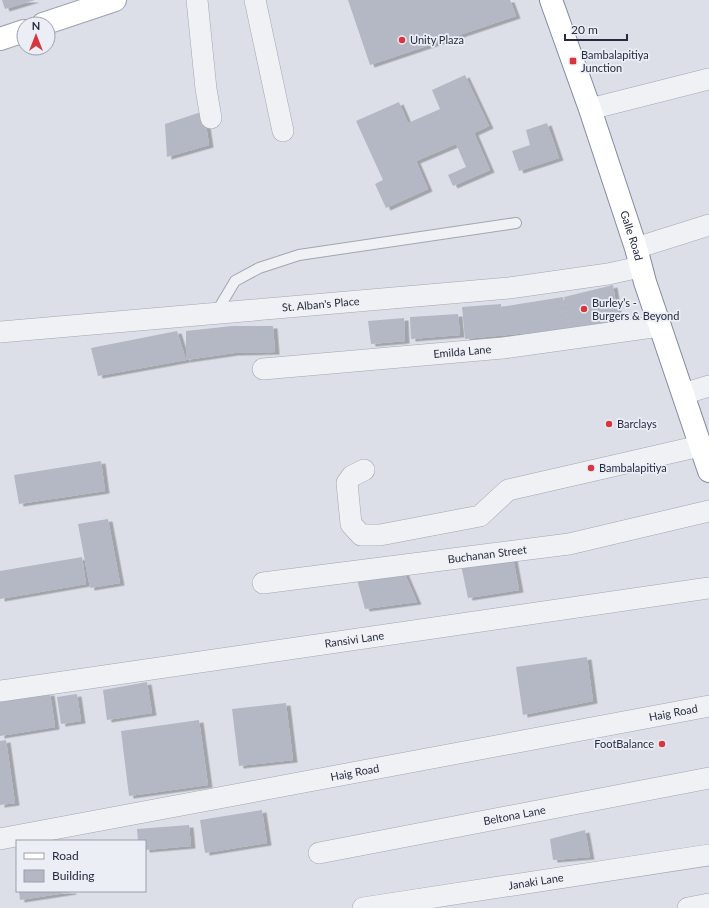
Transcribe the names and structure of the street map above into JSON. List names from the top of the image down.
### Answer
{
  "streets": {
    "main road": ["Galle Road"],
    "street": [
      "St. Alban's Place",
      "Emilda Lane",
      "Buchanan Street",
      "Ransivi Lane",
      "Haig Road",
      "Beltona Lane",
      "Janaki Lane"
    ]
  },
  "crossings": [
    ["Galle Road", "St. Alban's Place"],
    ["Galle Road", "Emilda Lane"]
  ],
  "places": {
    "other": [
      "Unity Plaza",
      "Burley’s - Burgers & Beyond",
      "Barclays",
      "Bambalapitiya",
      "FootBalance"
    ],
    "transit": ["Bambalapitiya Junction"]
  },
  "legend": ["Road", "Building"],
  "scale_bar": "20 m",
  "north": "top"
}
